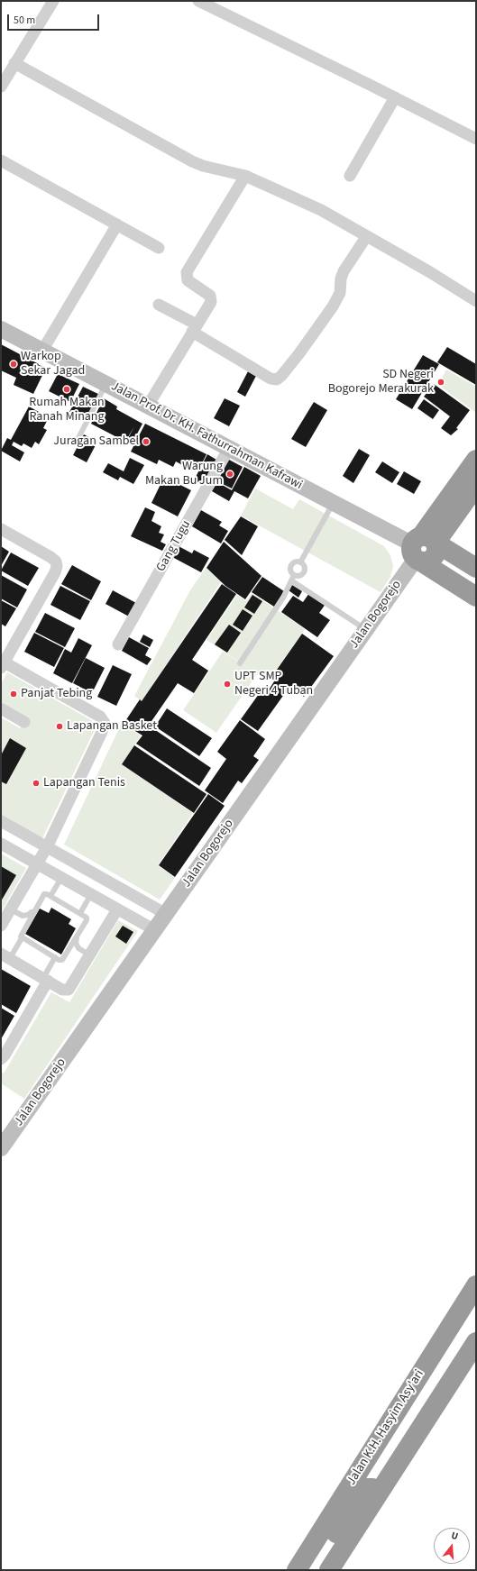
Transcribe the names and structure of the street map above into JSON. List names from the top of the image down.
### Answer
{
  "streets": {
    "highway": ["Jalan K.H. Hasyim Asy'ari"],
    "street": ["Jalan Prof. Dr. KH. Fathurrahman Kafrawi", "Gang Tugu", "Jalan Bogorejo"]
  },
  "crossings": [
    ["Jalan Prof. Dr. KH. Fathurrahman Kafrawi", "Gang Tugu"],
    ["Jalan Prof. Dr. KH. Fathurrahman Kafrawi", "Jalan Bogorejo"]
  ],
  "places": [
    "Warkop Sekar Jagad",
    "SD Negeri Bogorejo Merakurak",
    "Rumah Makan Ranah Minang",
    "Juragan Sambel",
    "Warung Makan Bu Jum",
    "UPT SMP Negeri 4 Tuban",
    "Panjat Tebing",
    "Lapangan Basket",
    "Lapangan Tenis"
  ],
  "scale_bar": "50 m",
  "north": "top"
}
